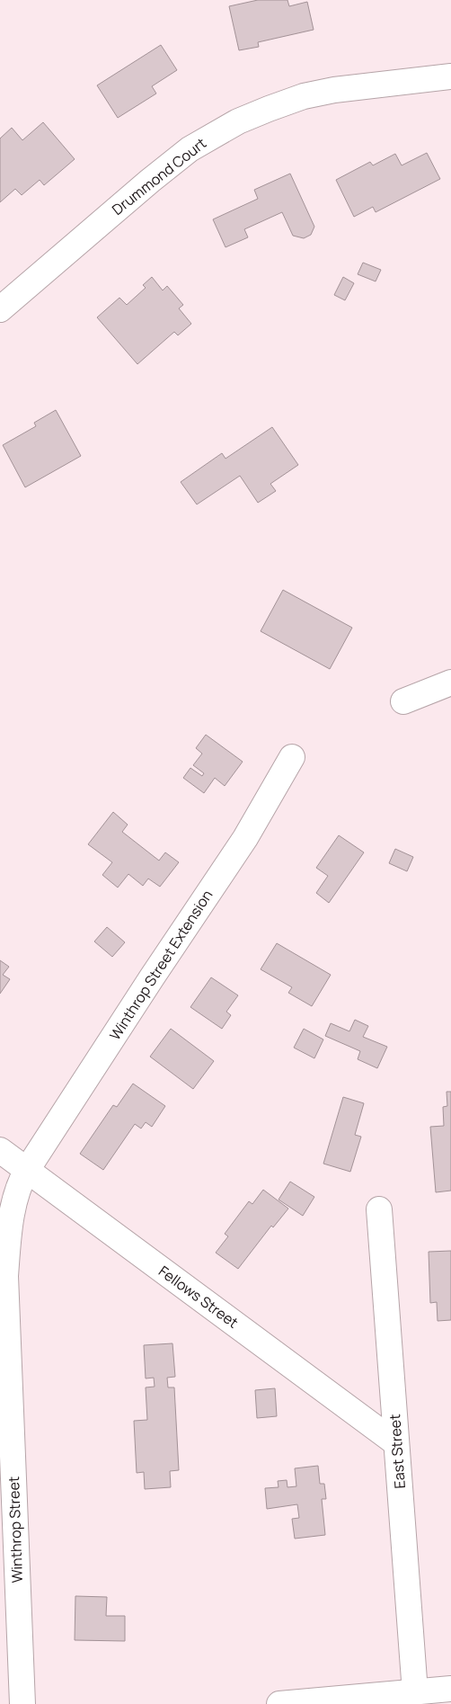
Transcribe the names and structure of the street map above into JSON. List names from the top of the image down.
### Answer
{
  "streets": {
    "street": [
      "Drummond Court",
      "Winthrop Street Extension",
      "Fellows Street",
      "East Street",
      "Winthrop Street"
    ]
  },
  "crossings": [
    ["Winthrop Street Extension", "Fellows Street"],
    ["Winthrop Street Extension", "Winthrop Street"],
    ["Fellows Street", "East Street"],
    ["Fellows Street", "Winthrop Street"]
  ]
}
